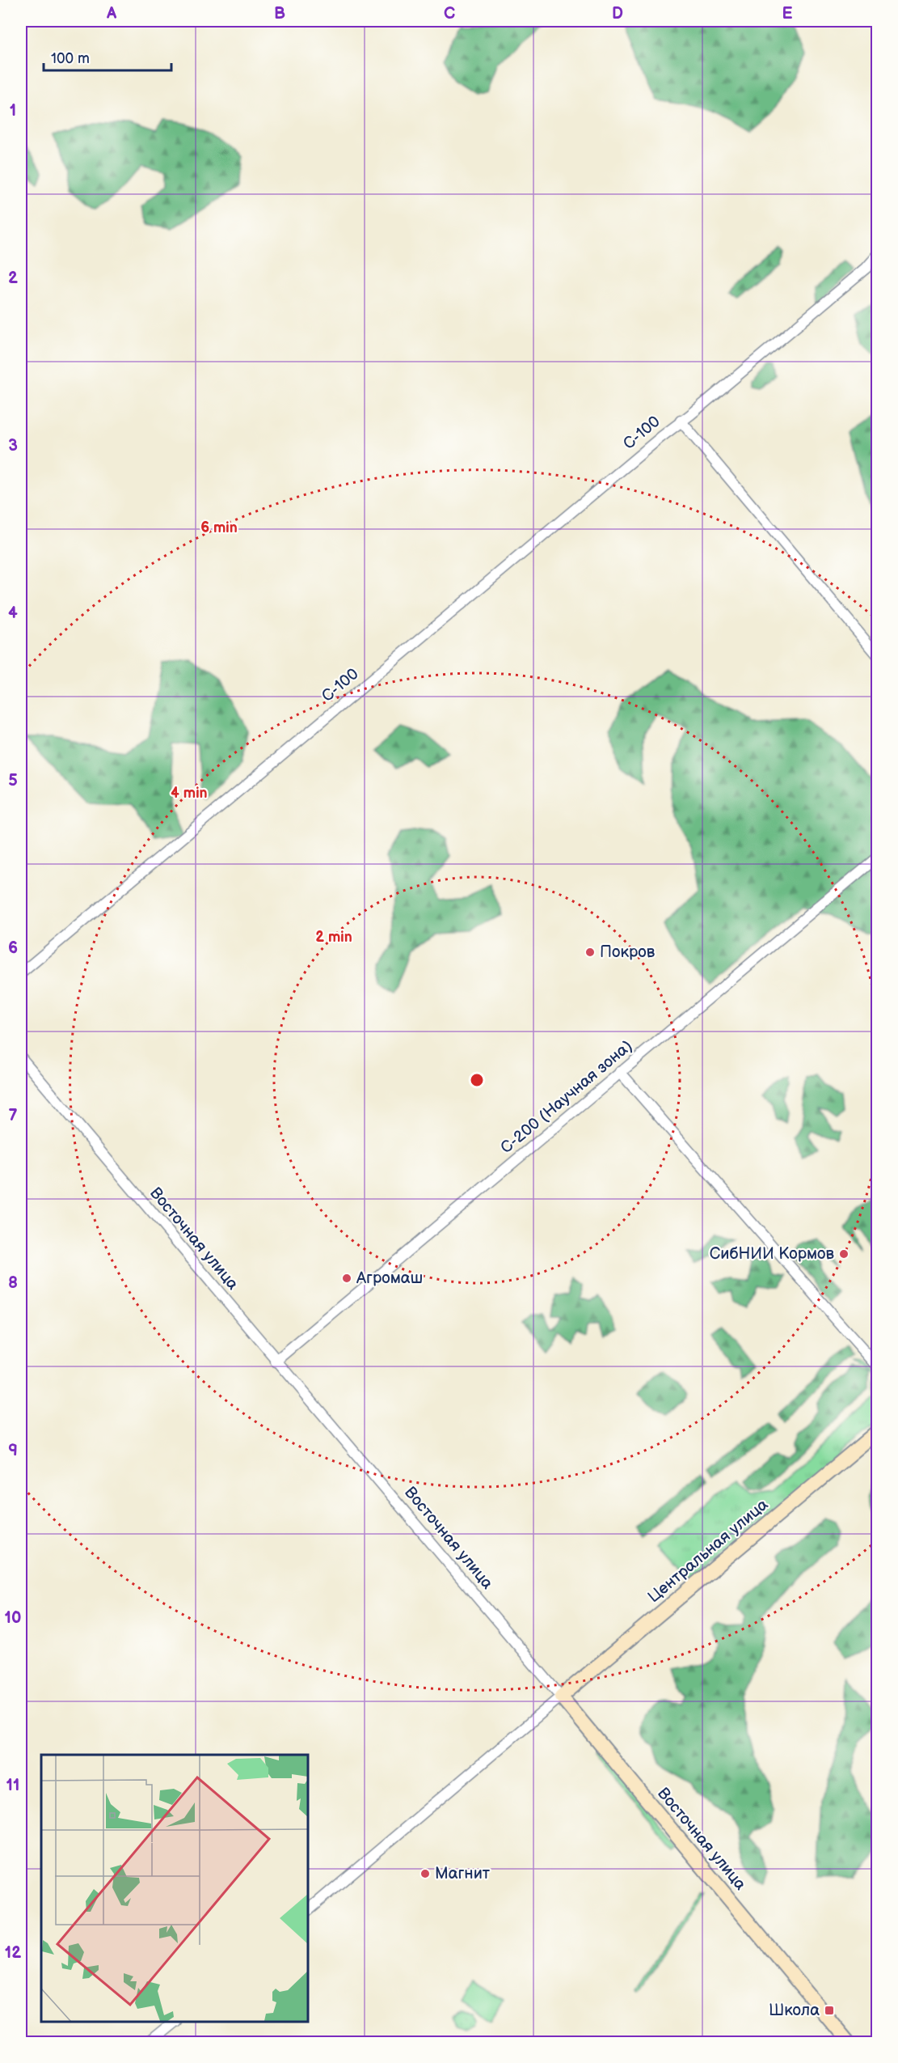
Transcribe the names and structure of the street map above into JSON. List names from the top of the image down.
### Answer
{
  "streets": {
    "main road": ["Восточная улица", "Центральная улица"],
    "street": ["С-100", "С-200 (Научная зона)"]
  },
  "crossings": [
    ["С-200 (Научная зона)", "Восточная улица"],
    ["Восточная улица", "Центральная улица"]
  ],
  "places": {
    "other": [
      "Покров",
      "СибНИИ Кормов",
      "Агромаш",
      "Магнит"
    ],
    "transit": ["Школа"]
  },
  "scale_bar": "100 m",
  "grid": {
    "columns": [
      "A",
      "B",
      "C",
      "D",
      "E"
    ],
    "rows": [
      "1",
      "2",
      "3",
      "4",
      "5",
      "6",
      "7",
      "8",
      "9",
      "10",
      "11",
      "12"
    ]
  },
  "rings": ["6 min", "4 min", "2 min"]
}
